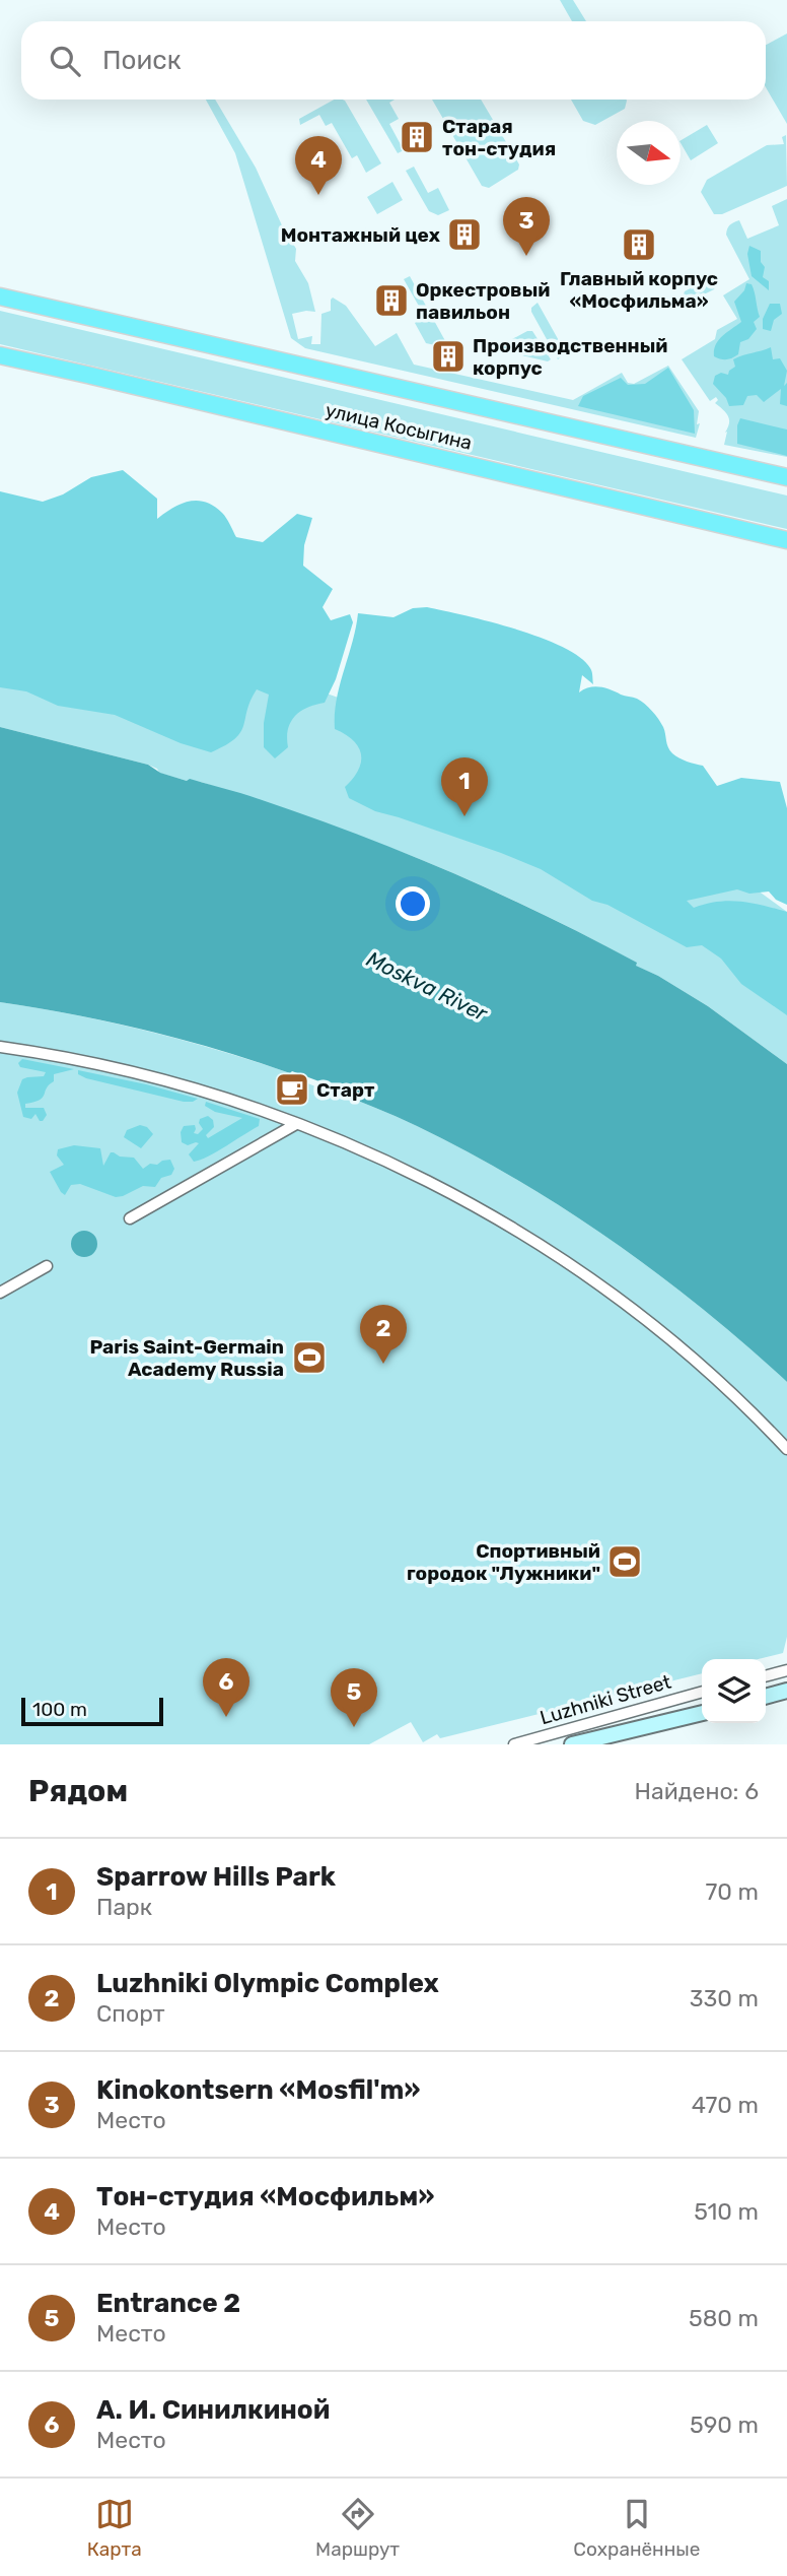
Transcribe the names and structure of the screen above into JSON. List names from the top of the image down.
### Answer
{
  "streets": {
    "main road": ["улица Косыгина"],
    "street": ["Luzhniki Street"]
  },
  "water": ["Moskva River"],
  "places": {
    "building": [
      "Старая тон-студия",
      "Монтажный цех",
      "Главный корпус «Мосфильма»",
      "Оркестровый павильон",
      "Производственный корпус"
    ],
    "cafe": ["Старт"],
    "sports": ["Paris Saint-Germain Academy Russia", "Спортивный городок \"Лужники\""]
  },
  "scale_bar": "100 m",
  "north": "right",
  "page": {
    "search": "Поиск",
    "pins": [
      "4",
      "3",
      "1",
      "2",
      "6",
      "5"
    ],
    "scale": "100 m",
    "heading": ["Рядом", "Найдено: 6"],
    "list": [
      {
        "mark": "1",
        "name": "Sparrow Hills Park",
        "note": "Парк",
        "value": "70 m"
      },
      {
        "mark": "2",
        "name": "Luzhniki Olympic Complex",
        "note": "Спорт",
        "value": "330 m"
      },
      {
        "mark": "3",
        "name": "Kinokontsern «Mosfil'm»",
        "note": "Место",
        "value": "470 m"
      },
      {
        "mark": "4",
        "name": "Тон-студия «Мосфильм»",
        "note": "Место",
        "value": "510 m"
      },
      {
        "mark": "5",
        "name": "Entrance 2",
        "note": "Место",
        "value": "580 m"
      },
      {
        "mark": "6",
        "name": "А. И. Синилкиной",
        "note": "Место",
        "value": "590 m"
      }
    ],
    "nav": ["Карта", "Маршрут", "Сохранённые"]
  }
}
